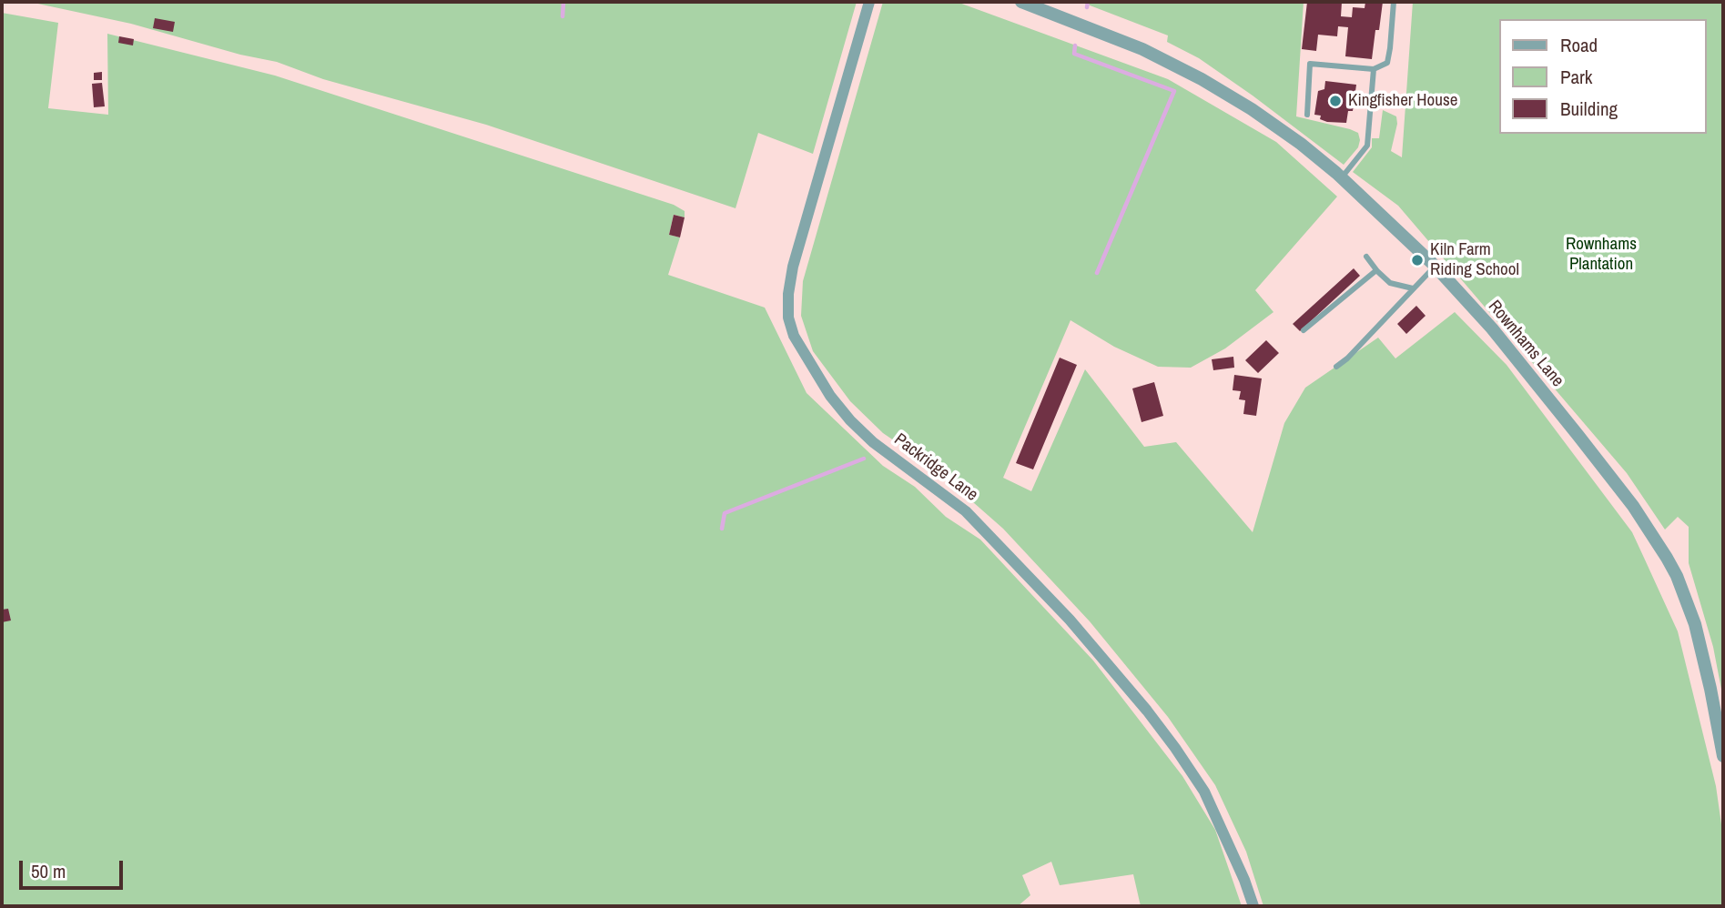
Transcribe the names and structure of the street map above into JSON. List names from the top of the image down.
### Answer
{
  "streets": {
    "street": ["Rownhams Lane", "Packridge Lane"]
  },
  "parks": ["Rownhams Plantation"],
  "places": ["Kingfisher House", "Kiln Farm Riding School"],
  "legend": ["Road", "Park", "Building"],
  "scale_bar": "50 m"
}
